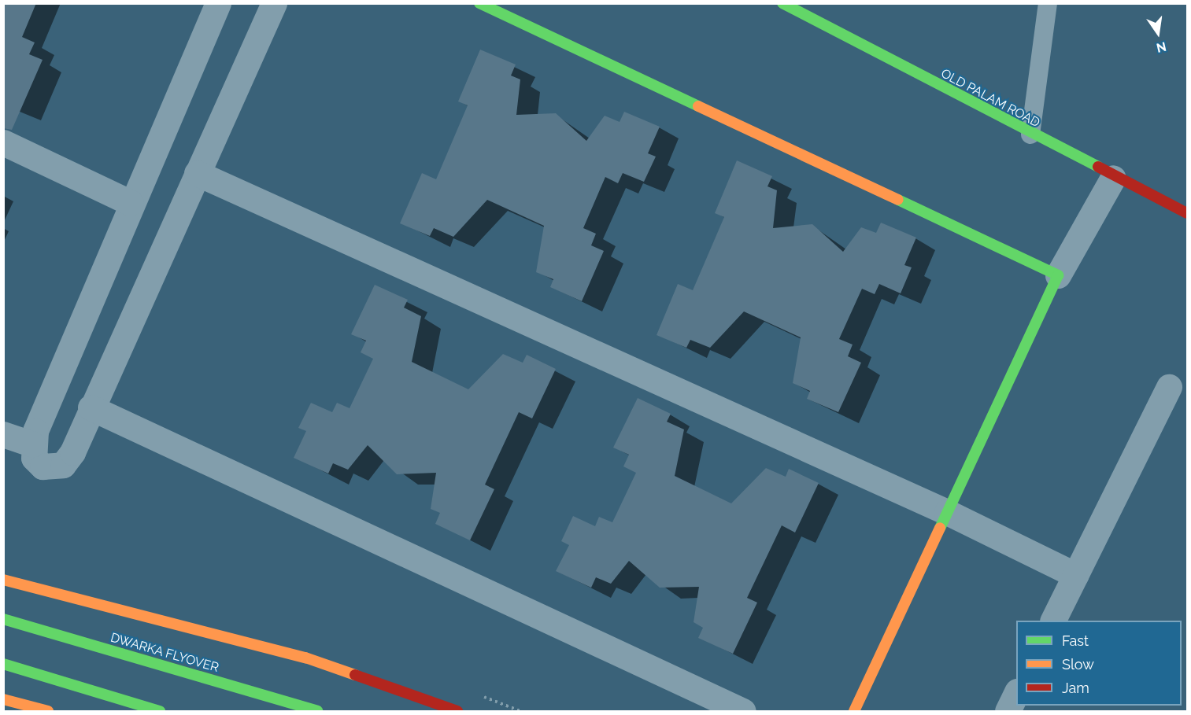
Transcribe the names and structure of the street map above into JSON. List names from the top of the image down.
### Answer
{
  "streets": {
    "street": ["OLD PALAM ROAD", "DWARKA FLYOVER"]
  },
  "legend": ["Fast", "Slow", "Jam"],
  "north": "bottom"
}
